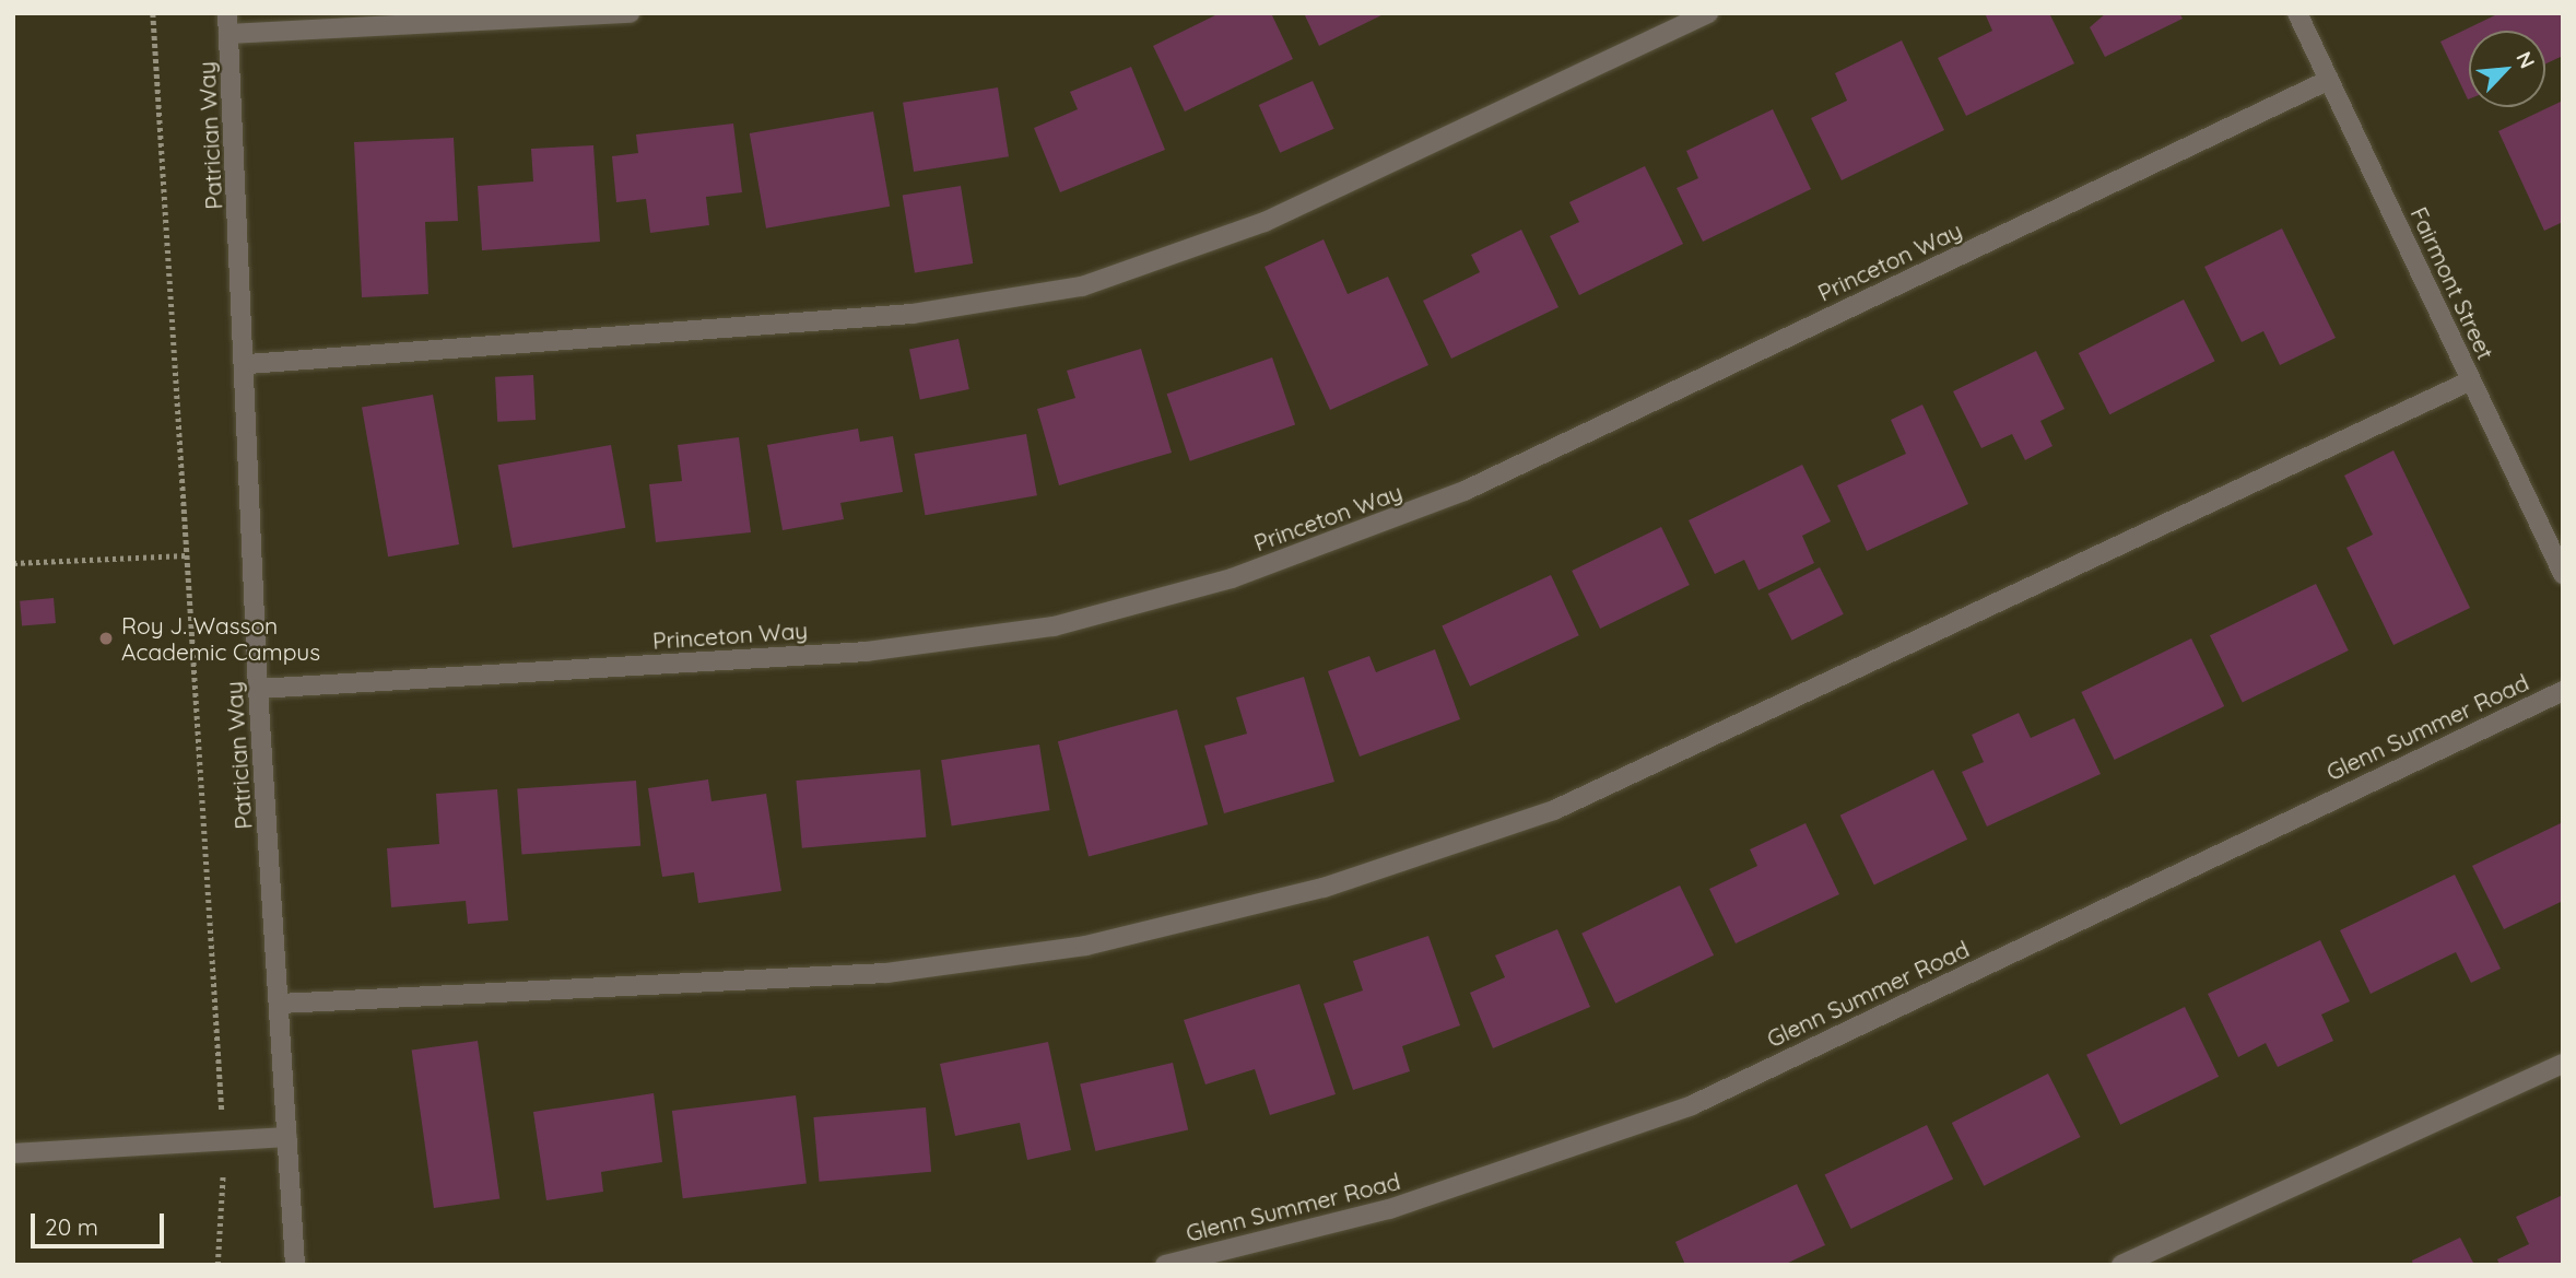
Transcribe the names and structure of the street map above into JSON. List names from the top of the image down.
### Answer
{
  "streets": {
    "street": [
      "Patrician Way",
      "Princeton Way",
      "Fairmont Street",
      "Glenn Summer Road"
    ]
  },
  "crossings": [
    ["Patrician Way", "Princeton Way"],
    ["Princeton Way", "Fairmont Street"]
  ],
  "places": ["Roy J. Wasson Academic Campus"],
  "scale_bar": "20 m",
  "north": "top right"
}
